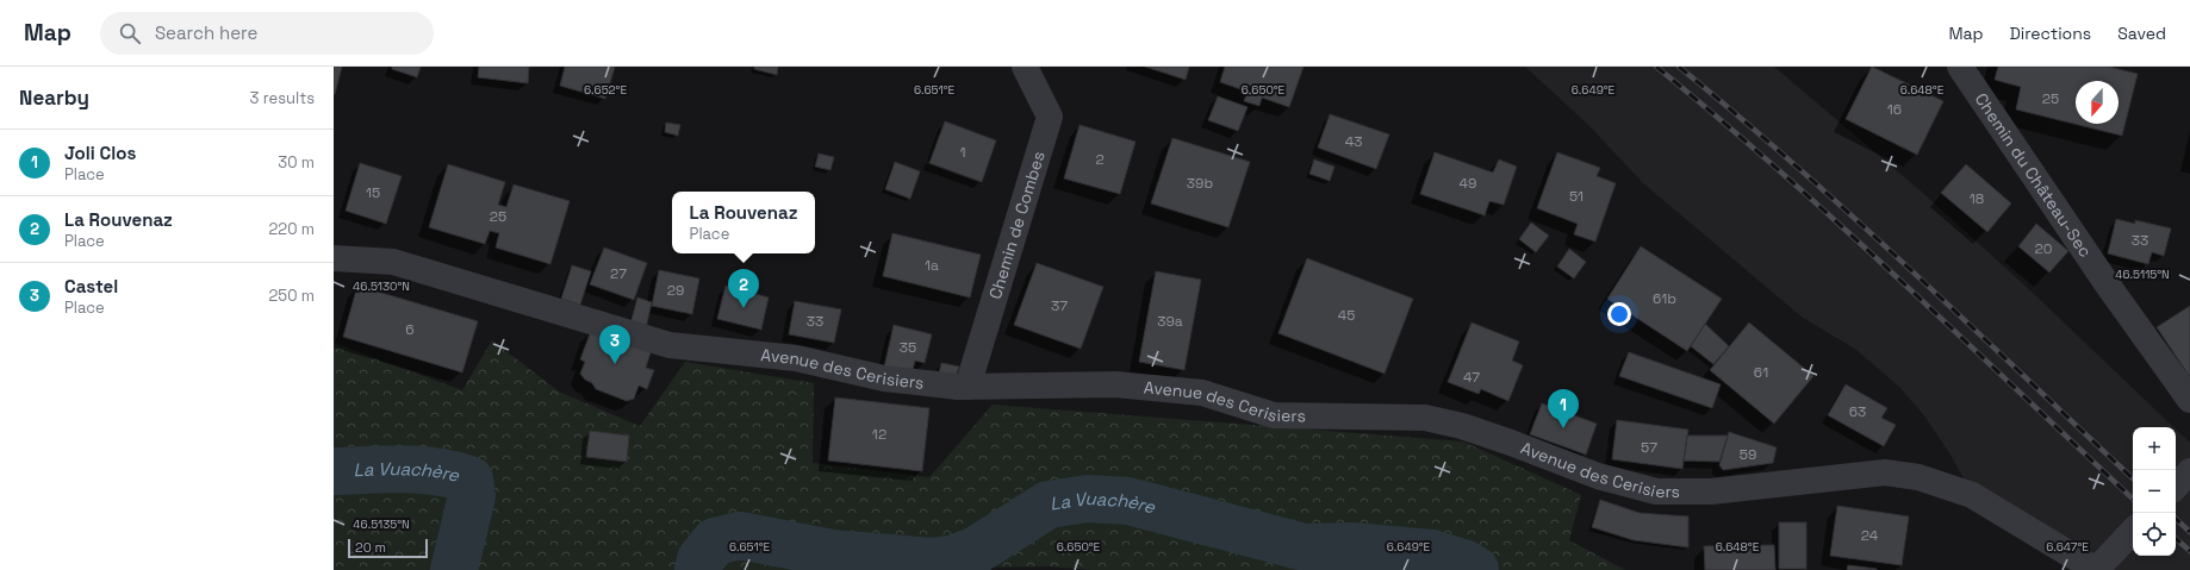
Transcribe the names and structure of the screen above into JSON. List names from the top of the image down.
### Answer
{
  "streets": {
    "street": ["Chemin du Château-Sec", "Chemin de Combes", "Avenue des Cerisiers"]
  },
  "crossings": [
    ["Chemin de Combes", "Avenue des Cerisiers"]
  ],
  "water": ["La Vuachère"],
  "house_numbers": [
    "25",
    "16",
    "43",
    "1",
    "2",
    "39b",
    "49",
    "15",
    "51",
    "18",
    "25",
    "33",
    "20",
    "1a",
    "27",
    "29",
    "61b",
    "37",
    "45",
    "33",
    "39a",
    "6",
    "35",
    "61",
    "47",
    "63",
    "12",
    "57",
    "59",
    "24"
  ],
  "scale_bar": "20 m",
  "north": "bottom",
  "page": {
    "header": "Map",
    "search": "Search here",
    "nav": ["Map", "Directions", "Saved"],
    "heading": ["Nearby", "3 results"],
    "list": [
      {
        "mark": "1",
        "name": "Joli Clos",
        "note": "Place",
        "value": "30 m"
      },
      {
        "mark": "2",
        "name": "La Rouvenaz",
        "note": "Place",
        "value": "220 m"
      },
      {
        "mark": "3",
        "name": "Castel",
        "note": "Place",
        "value": "250 m"
      }
    ],
    "popup": ["La Rouvenaz", "Place"],
    "pins": ["2", "3", "1"],
    "map_buttons": ["+", "−"],
    "scale": "20 m"
  },
  "coordinates": [
    "6.652°E",
    "6.651°E",
    "6.649°E",
    "6.650°E",
    "6.648°E",
    "46.5115°N",
    "46.5130°N",
    "46.5135°N",
    "6.647°E"
  ]
}
